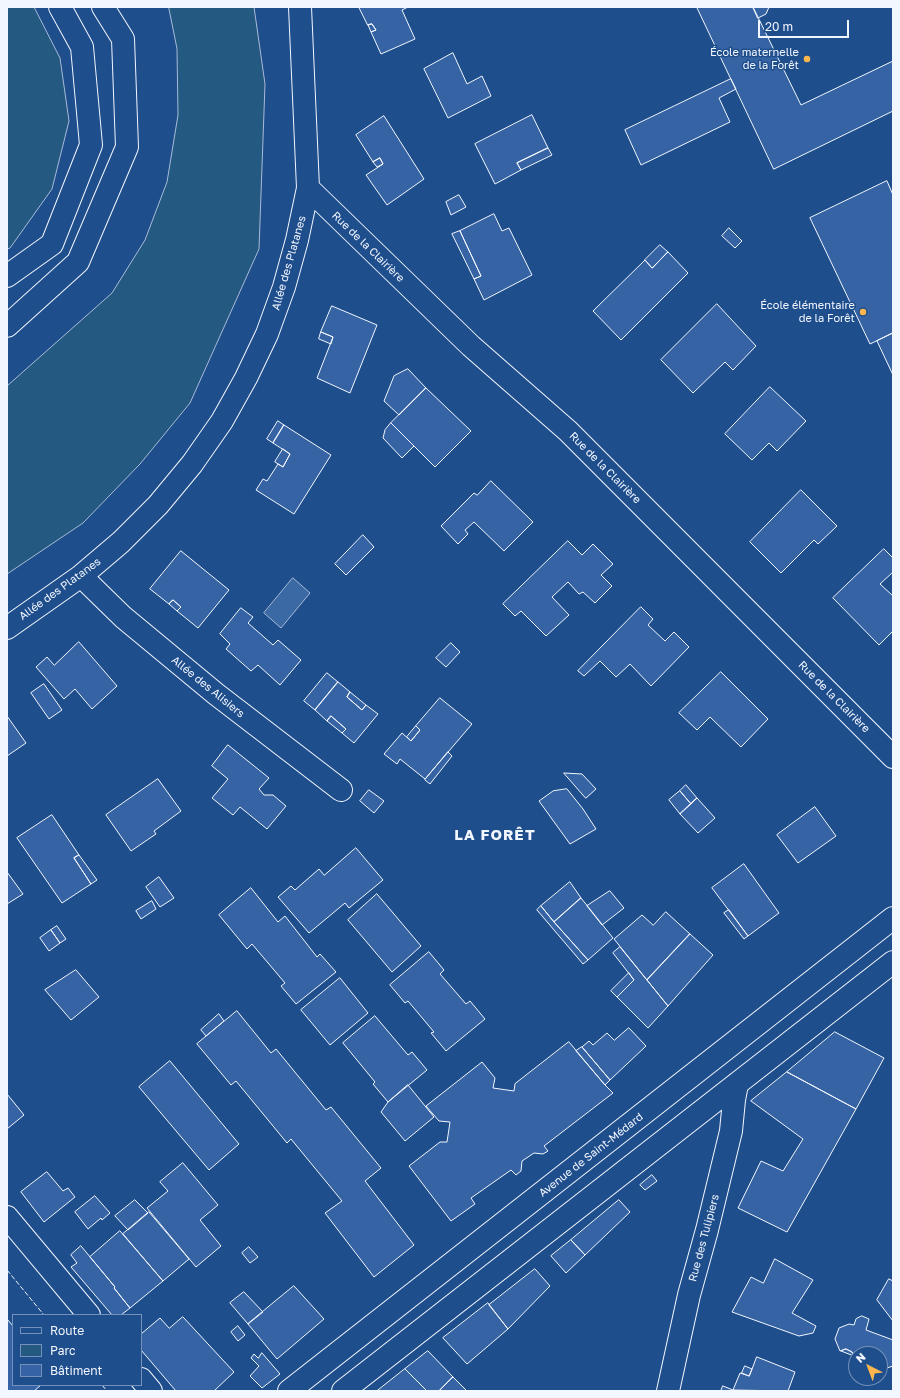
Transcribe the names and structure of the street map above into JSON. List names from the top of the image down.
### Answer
{
  "streets": {
    "main road": [
      "Rue de la Clairière",
      "Allée des Platanes",
      "Allée des Alisiers",
      "Avenue de Saint-Médard",
      "Rue des Tulipiers"
    ]
  },
  "crossings": [
    ["Rue de la Clairière", "Allée des Platanes"],
    ["Allée des Platanes", "Allée des Alisiers"]
  ],
  "districts": ["LA FORÊT"],
  "places": ["École maternelle de la Forêt", "École élémentaire de la Forêt"],
  "legend": ["Route", "Parc", "Bâtiment"],
  "scale_bar": "20 m",
  "north": "top left"
}
